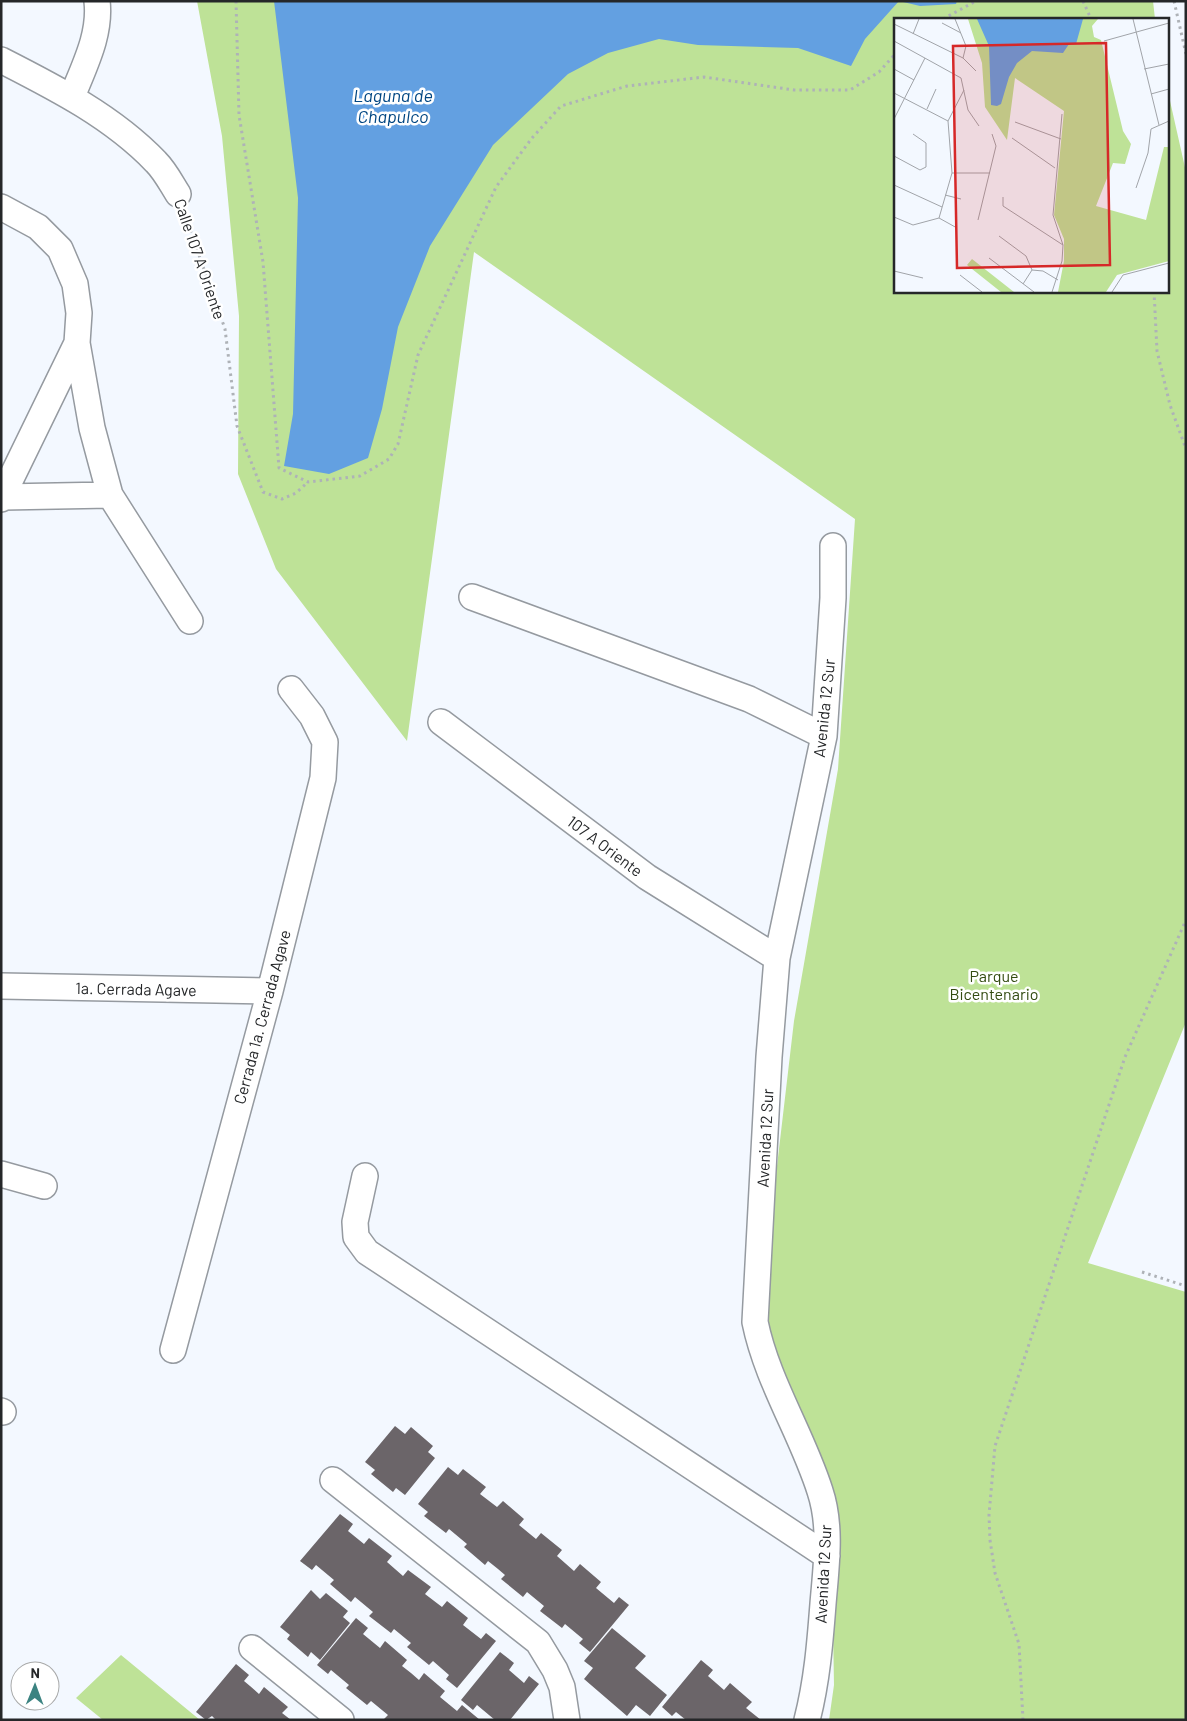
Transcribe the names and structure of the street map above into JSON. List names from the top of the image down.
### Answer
{
  "streets": {
    "street": [
      "Calle 107 A Oriente",
      "Avenida 12 Sur",
      "107 A Oriente",
      "1a. Cerrada Agave",
      "Cerrada 1a. Cerrada Agave"
    ]
  },
  "crossings": [
    ["Avenida 12 Sur", "107 A Oriente"],
    ["1a. Cerrada Agave", "Cerrada 1a. Cerrada Agave"]
  ],
  "water": ["Laguna de Chapulco"],
  "parks": ["Parque Bicentenario"],
  "north": "top"
}
